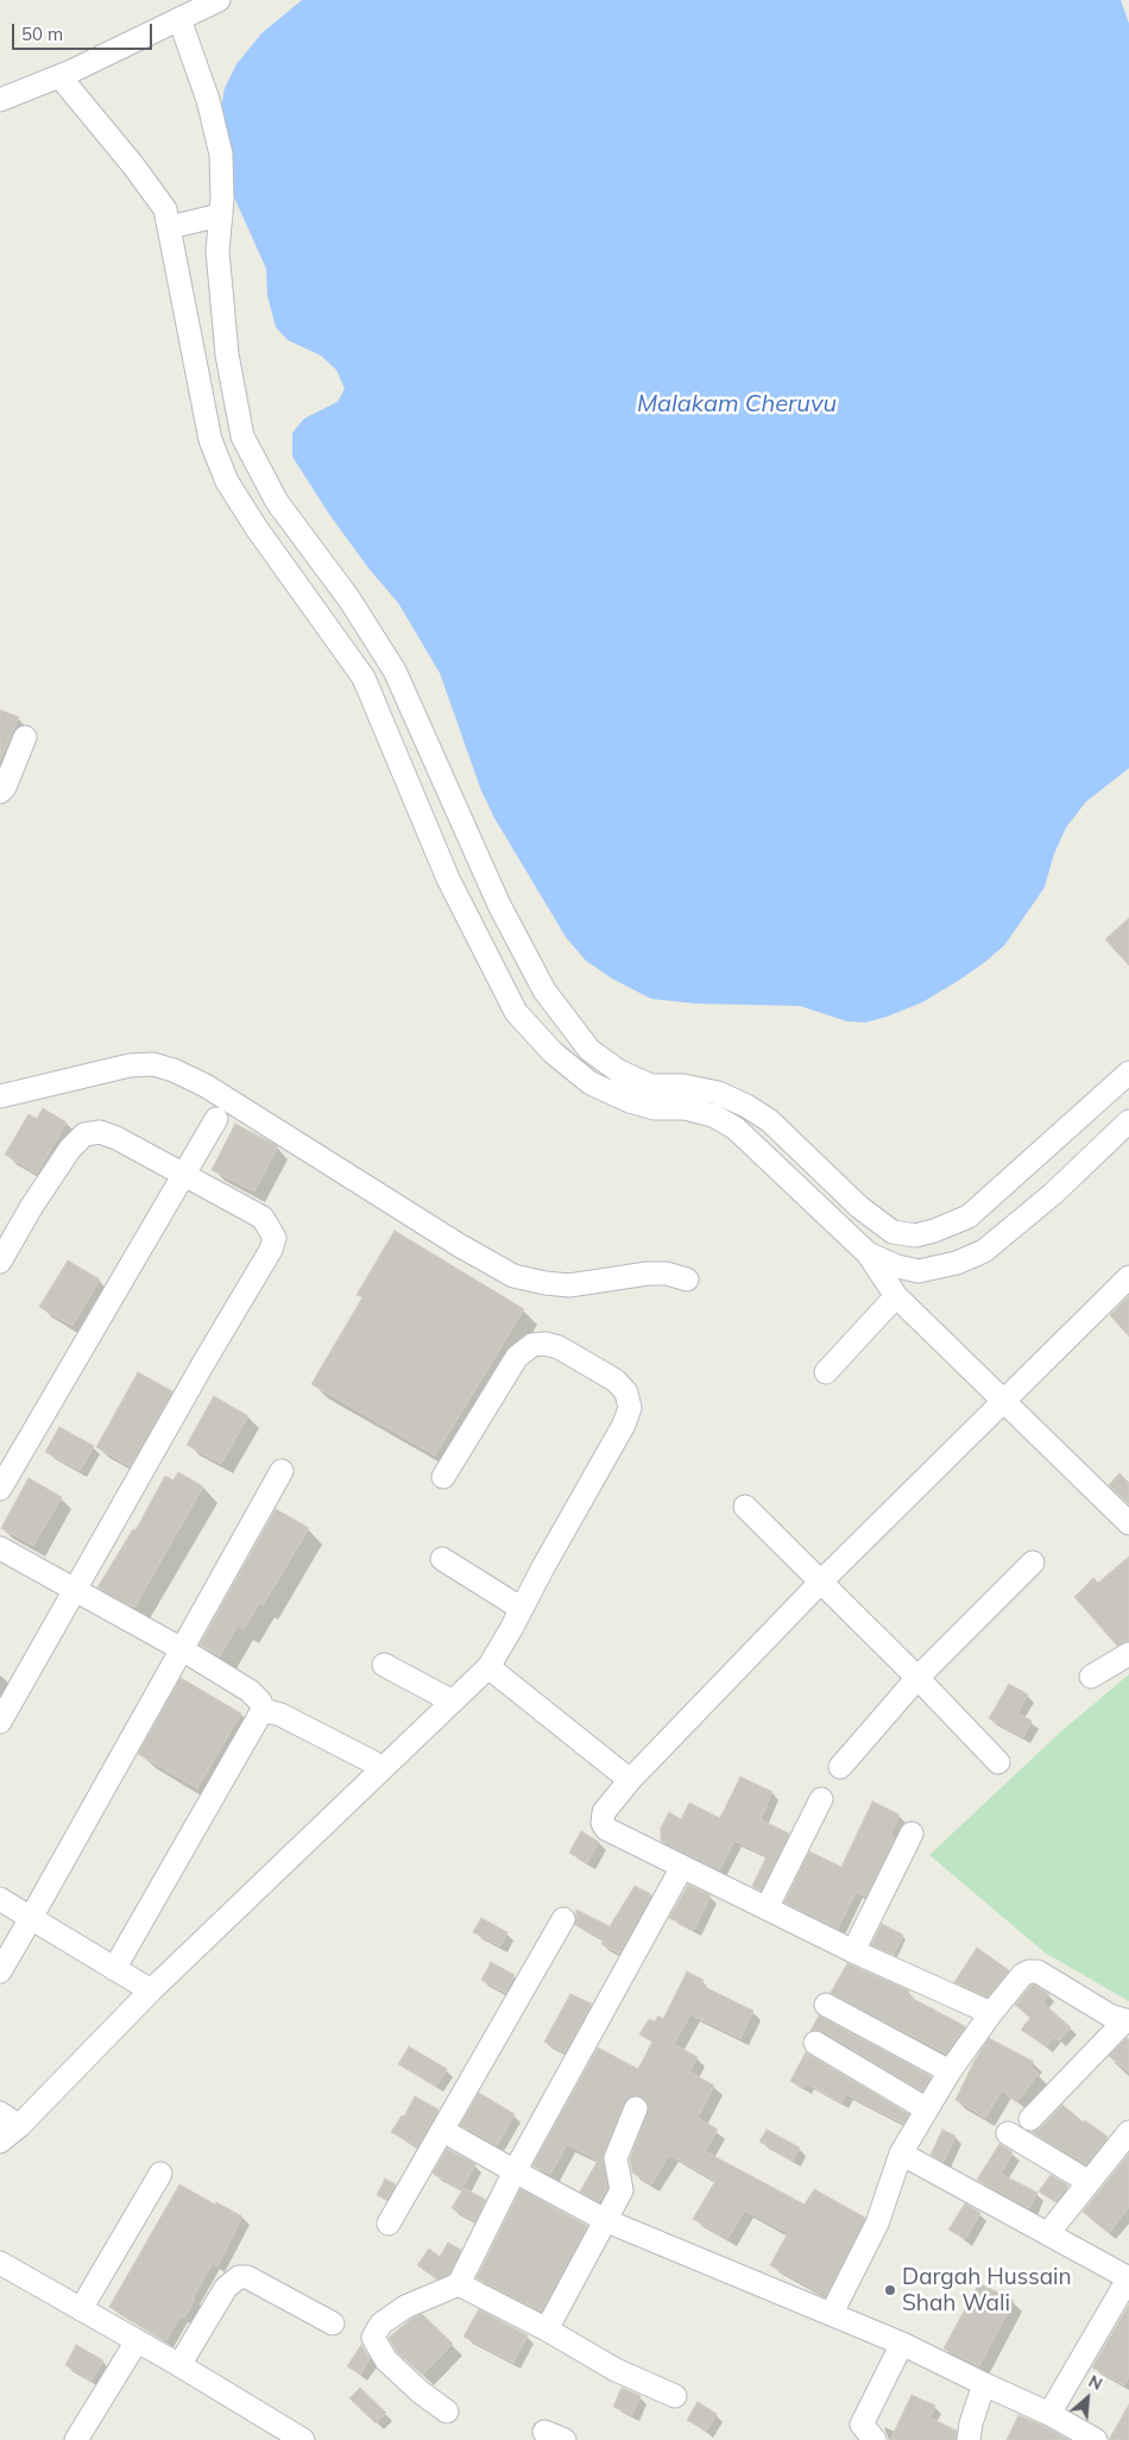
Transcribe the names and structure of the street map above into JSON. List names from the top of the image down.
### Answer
{
  "water": ["Malakam Cheruvu"],
  "places": ["Dargah Hussain Shah Wali"],
  "scale_bar": "50 m",
  "north": "top right"
}
